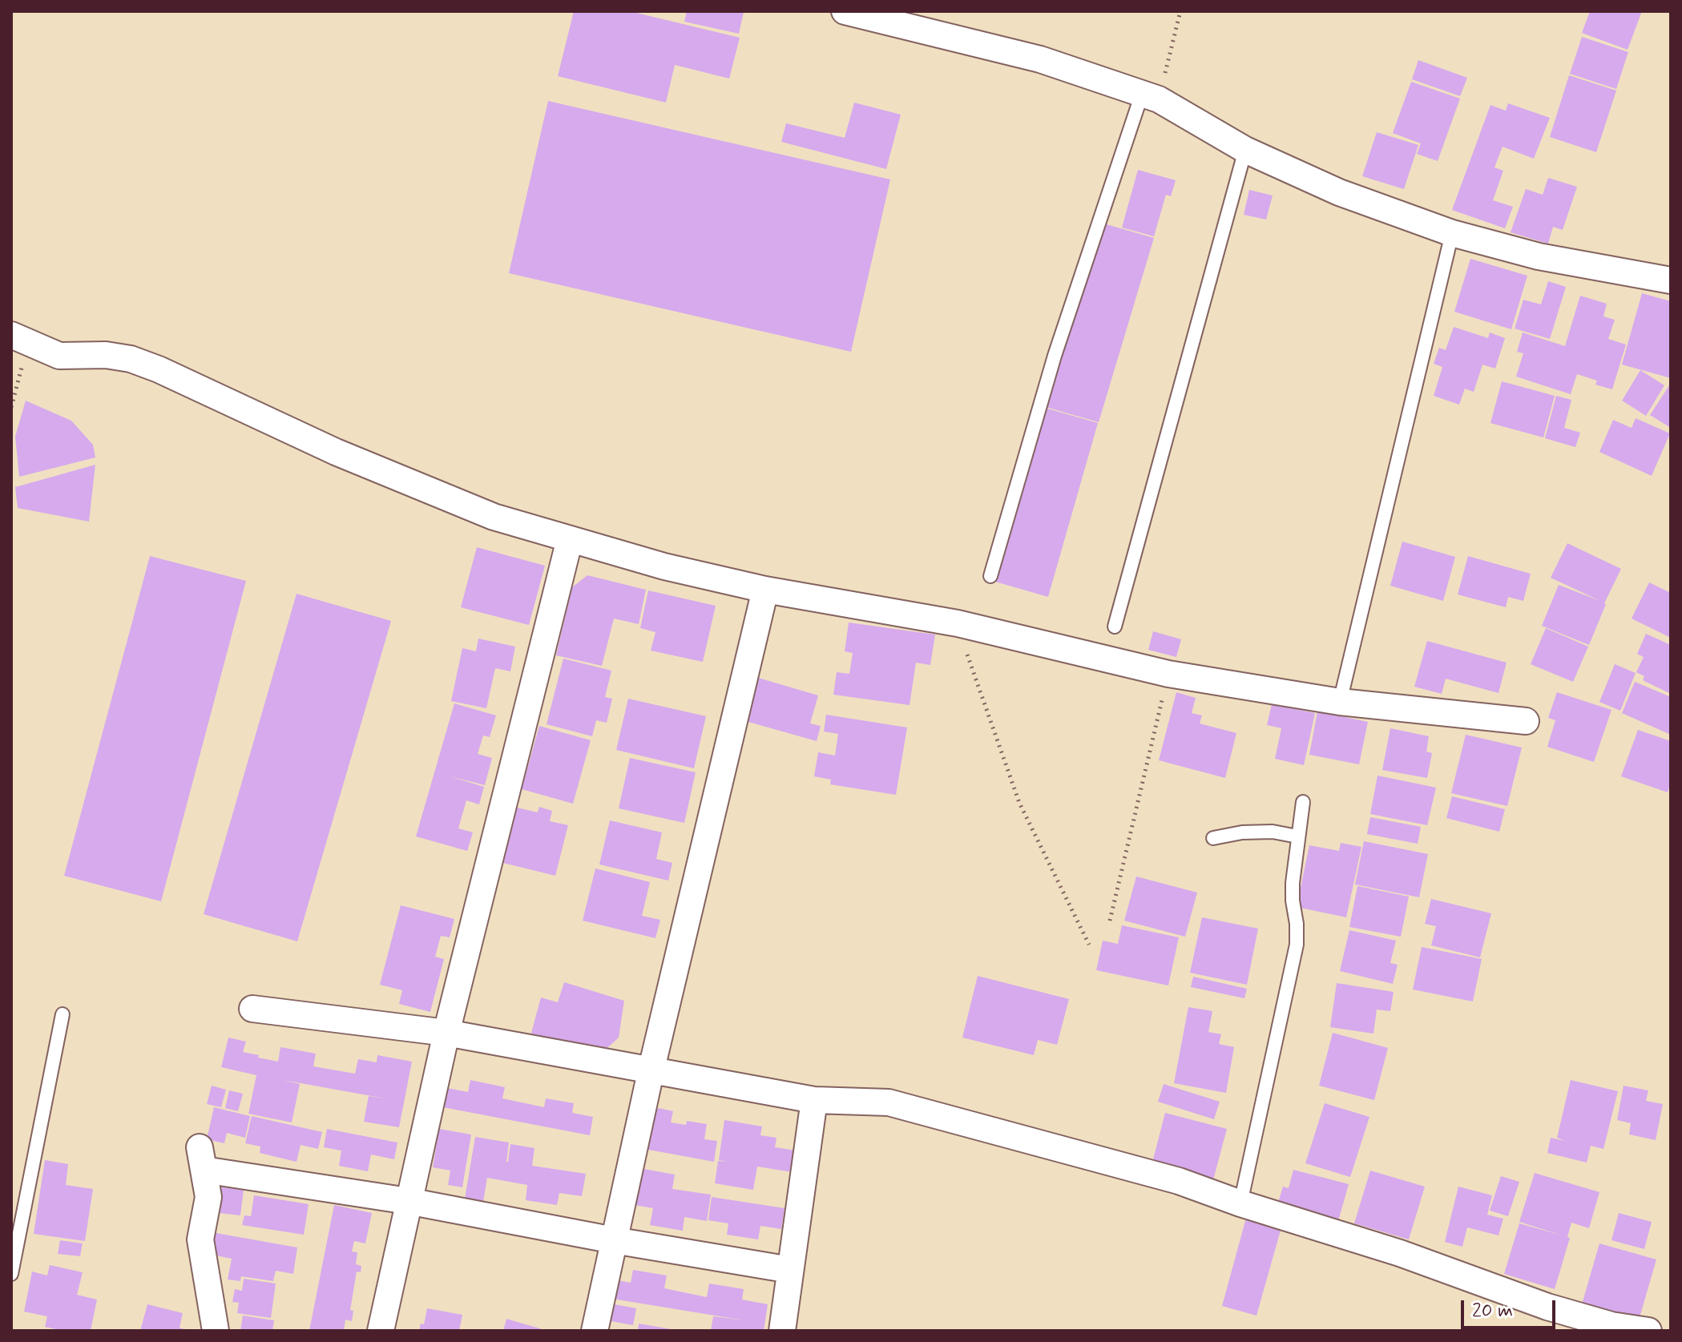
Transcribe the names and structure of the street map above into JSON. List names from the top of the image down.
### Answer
{
  "scale_bar": "20 m"
}
